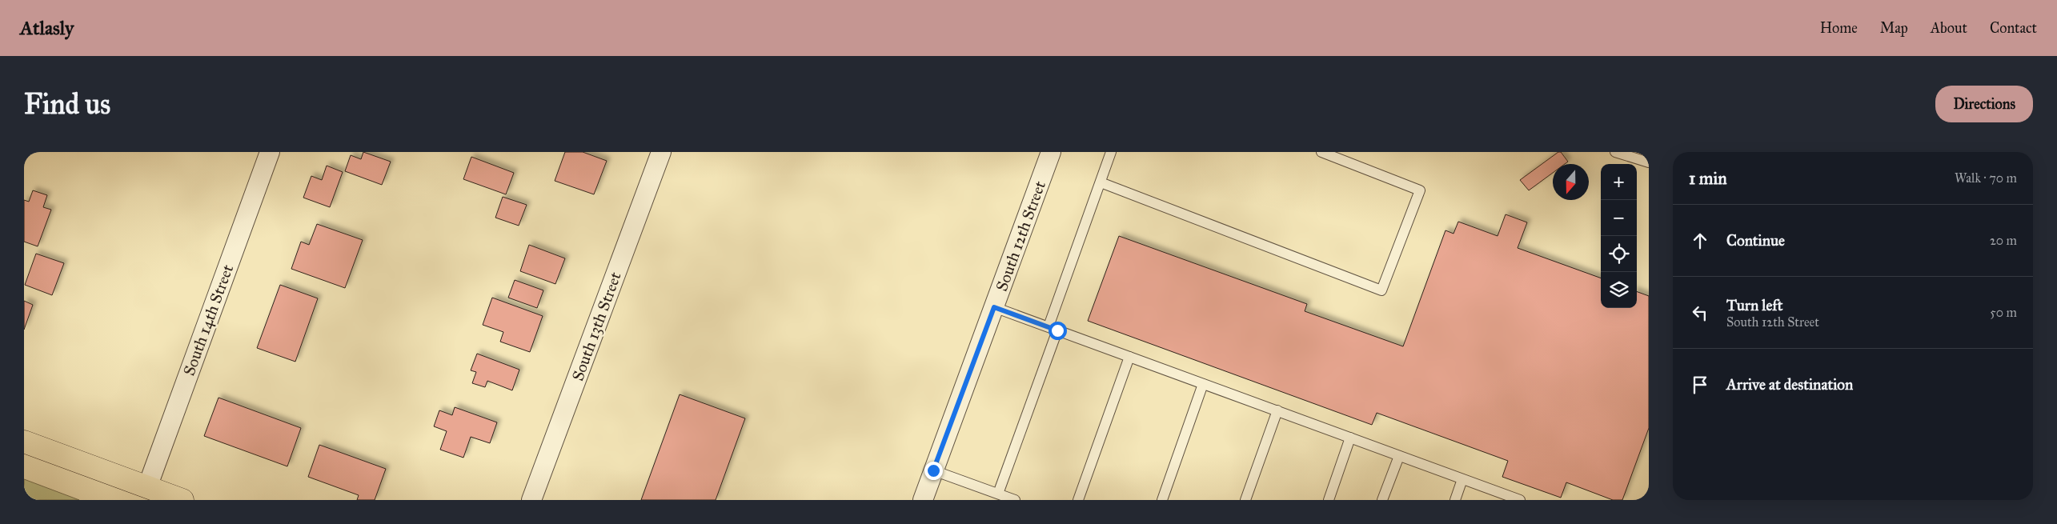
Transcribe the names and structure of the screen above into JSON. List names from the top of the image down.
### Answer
{
  "streets": {
    "street": ["South 12th Street", "South 14th Street", "South 13th Street"]
  },
  "north": "bottom",
  "page": {
    "header": "Atlasly",
    "nav": [
      "Home",
      "Map",
      "About",
      "Contact"
    ],
    "buttons": "Directions",
    "title": "Find us",
    "heading": ["1 min", "Walk · 70 m"],
    "map_buttons": ["+", "−"],
    "list": [
      ["Continue", "20 m"],
      ["Turn left", "South 12th Street", "50 m"],
      "Arrive at destination"
    ]
  }
}
